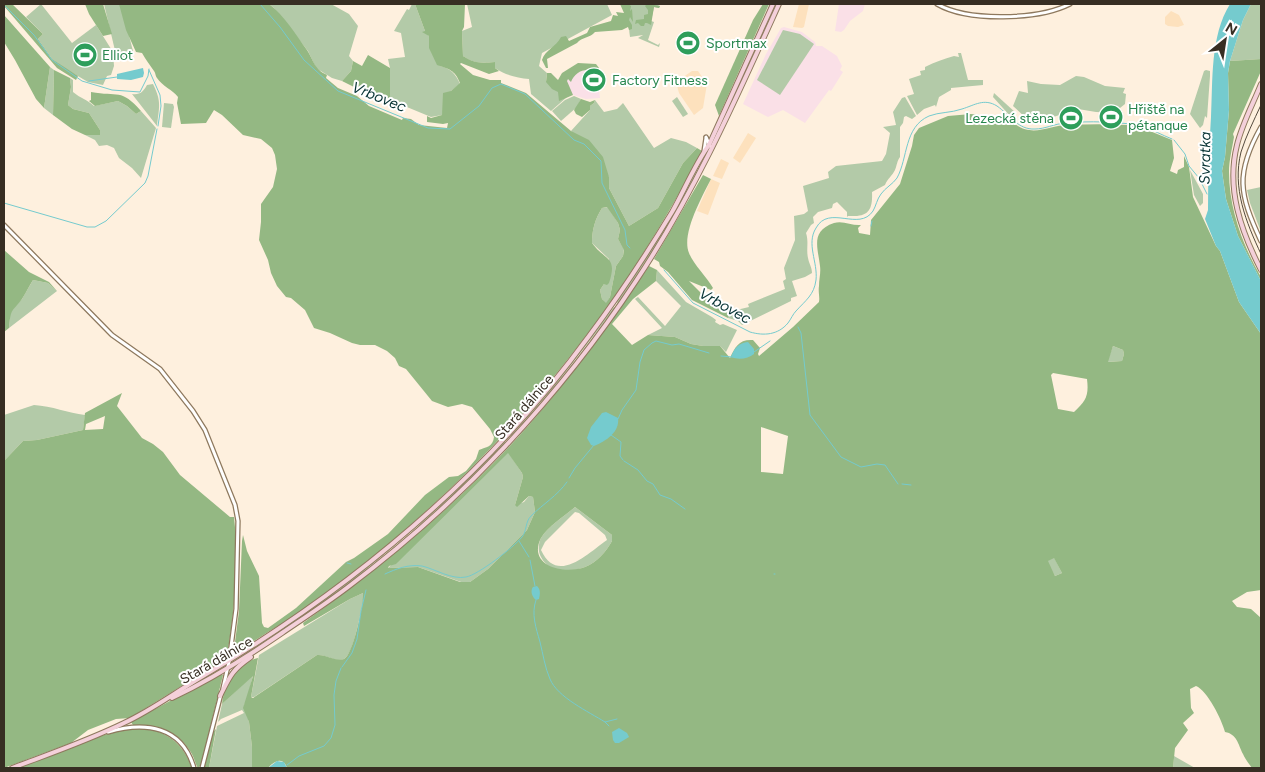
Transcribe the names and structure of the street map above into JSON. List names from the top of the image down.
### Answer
{
  "streets": {
    "main road": ["Stará dálnice"]
  },
  "water": ["Vrbovec", "Svratka"],
  "places": {
    "sports": [
      "Sportmax",
      "Elliot",
      "Factory Fitness",
      "Hřiště na pétanque",
      "Lezecká stěna"
    ]
  },
  "north": "top right"
}
